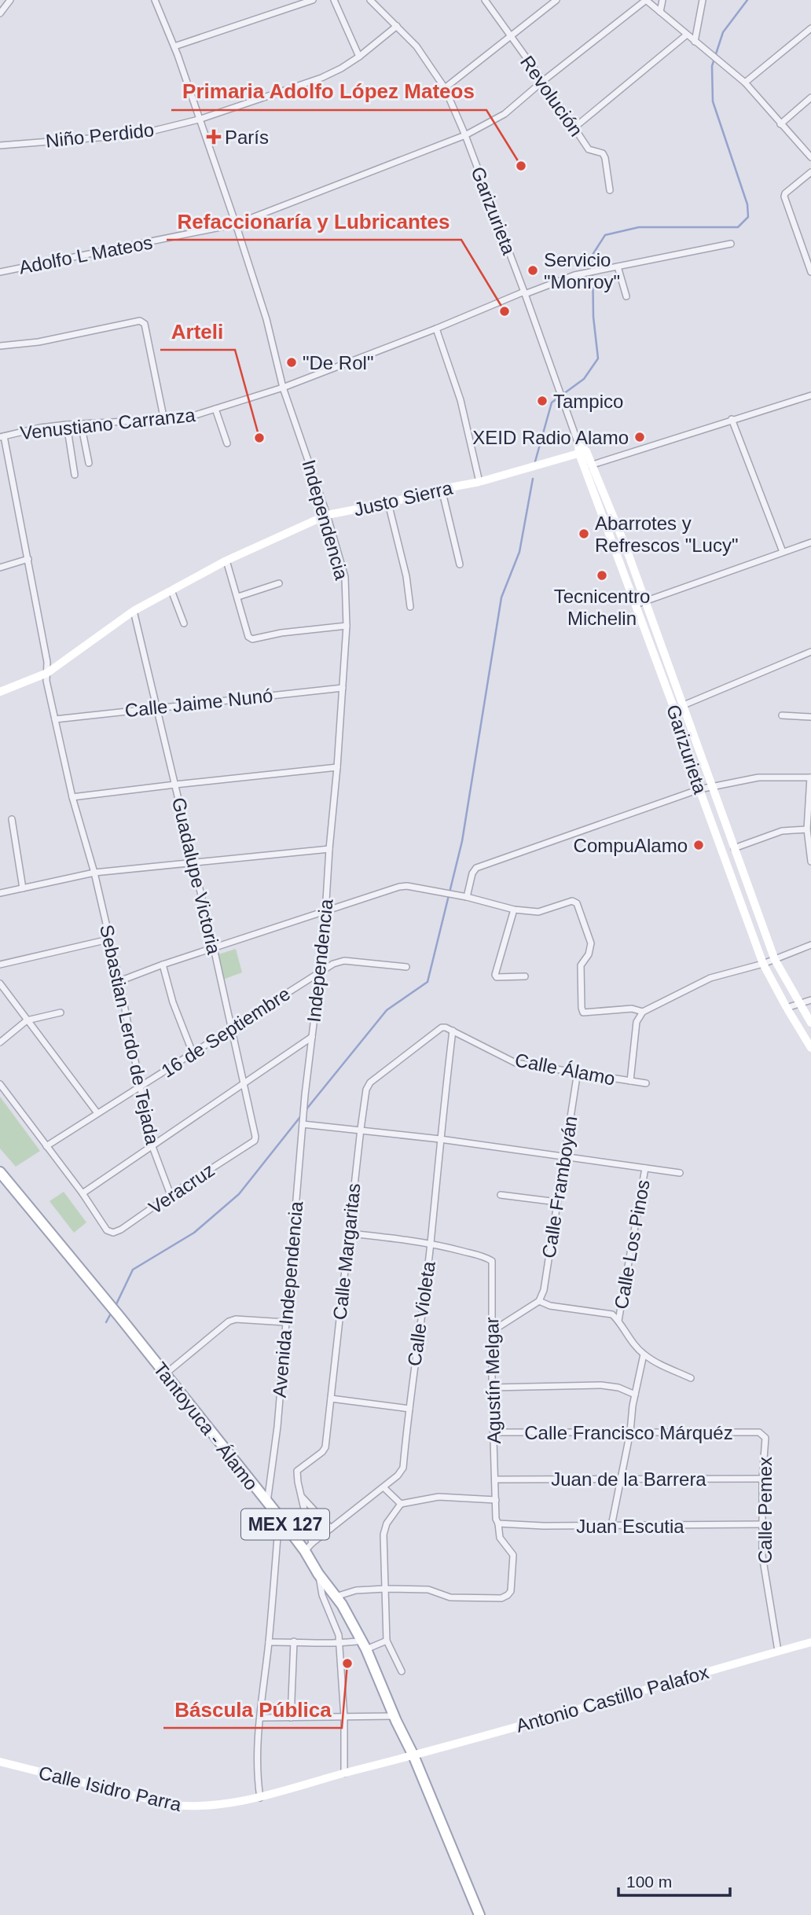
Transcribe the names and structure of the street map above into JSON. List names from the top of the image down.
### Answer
{
  "streets": {
    "main road": [
      "Garizurieta",
      "Justo Sierra",
      "Tantoyuca - Álamo",
      "MEX 127",
      "Antonio Castillo Palafox",
      "Calle Isidro Parra"
    ],
    "street": [
      "Revolución",
      "Niño Perdido",
      "Adolfo L Mateos",
      "Venustiano Carranza",
      "Independencia",
      "Calle Jaime Nunó",
      "Guadalupe Victoria",
      "16 de Septiembre",
      "Sebastian Lerdo de Tejada",
      "Calle Álamo",
      "Calle Framboyán",
      "Veracruz",
      "Calle Los Pinos",
      "Calle Margaritas",
      "Avenida Independencia",
      "Calle Violeta",
      "Agustín Melgar",
      "Calle Francisco Márquéz",
      "Juan de la Barrera",
      "Calle Pemex",
      "Juan Escutia"
    ]
  },
  "crossings": [
    ["Revolución", "Adolfo L Mateos"],
    ["Niño Perdido", "Garizurieta"],
    ["Niño Perdido", "Independencia"],
    ["Garizurieta", "Adolfo L Mateos"],
    ["Garizurieta", "Venustiano Carranza"],
    ["Garizurieta", "Justo Sierra"],
    ["Adolfo L Mateos", "Independencia"],
    ["Venustiano Carranza", "Independencia"],
    ["Justo Sierra", "Independencia"],
    ["Justo Sierra", "Guadalupe Victoria"],
    ["Justo Sierra", "Sebastian Lerdo de Tejada"],
    ["Independencia", "Calle Jaime Nunó"],
    ["Independencia", "16 de Septiembre"],
    ["Independencia", "Avenida Independencia"],
    ["Calle Jaime Nunó", "Guadalupe Victoria"],
    ["Calle Jaime Nunó", "Sebastian Lerdo de Tejada"],
    ["Guadalupe Victoria", "16 de Septiembre"],
    ["Guadalupe Victoria", "Veracruz"],
    ["16 de Septiembre", "Sebastian Lerdo de Tejada"],
    ["Sebastian Lerdo de Tejada", "Veracruz"],
    ["Calle Álamo", "Calle Framboyán"],
    ["Calle Álamo", "Calle Margaritas"],
    ["Calle Álamo", "Calle Violeta"],
    ["Calle Margaritas", "Calle Violeta"],
    ["Calle Margaritas", "Tantoyuca - Álamo"],
    ["Avenida Independencia", "Tantoyuca - Álamo"],
    ["Calle Violeta", "Agustín Melgar"],
    ["Calle Violeta", "Tantoyuca - Álamo"],
    ["Agustín Melgar", "Calle Francisco Márquéz"],
    ["Agustín Melgar", "Juan de la Barrera"],
    ["Agustín Melgar", "Juan Escutia"],
    ["Tantoyuca - Álamo", "MEX 127"],
    ["Tantoyuca - Álamo", "Antonio Castillo Palafox"],
    ["Tantoyuca - Álamo", "Calle Isidro Parra"],
    ["Calle Francisco Márquéz", "Calle Pemex"],
    ["Juan de la Barrera", "Calle Pemex"],
    ["Calle Pemex", "Juan Escutia"],
    ["Calle Pemex", "Antonio Castillo Palafox"],
    ["MEX 127", "Antonio Castillo Palafox"],
    ["MEX 127", "Calle Isidro Parra"],
    ["Antonio Castillo Palafox", "Calle Isidro Parra"]
  ],
  "places": {
    "health": ["París"],
    "other": [
      "Primaria Adolfo López Mateos",
      "Servicio \"Monroy\"",
      "Refaccionaría y Lubricantes",
      "\"De Rol\"",
      "Tampico",
      "XEID Radio Alamo",
      "Arteli",
      "Abarrotes y Refrescos \"Lucy\"",
      "Tecnicentro Michelin",
      "CompuAlamo",
      "Báscula Pública"
    ]
  },
  "scale_bar": "100 m"
}
